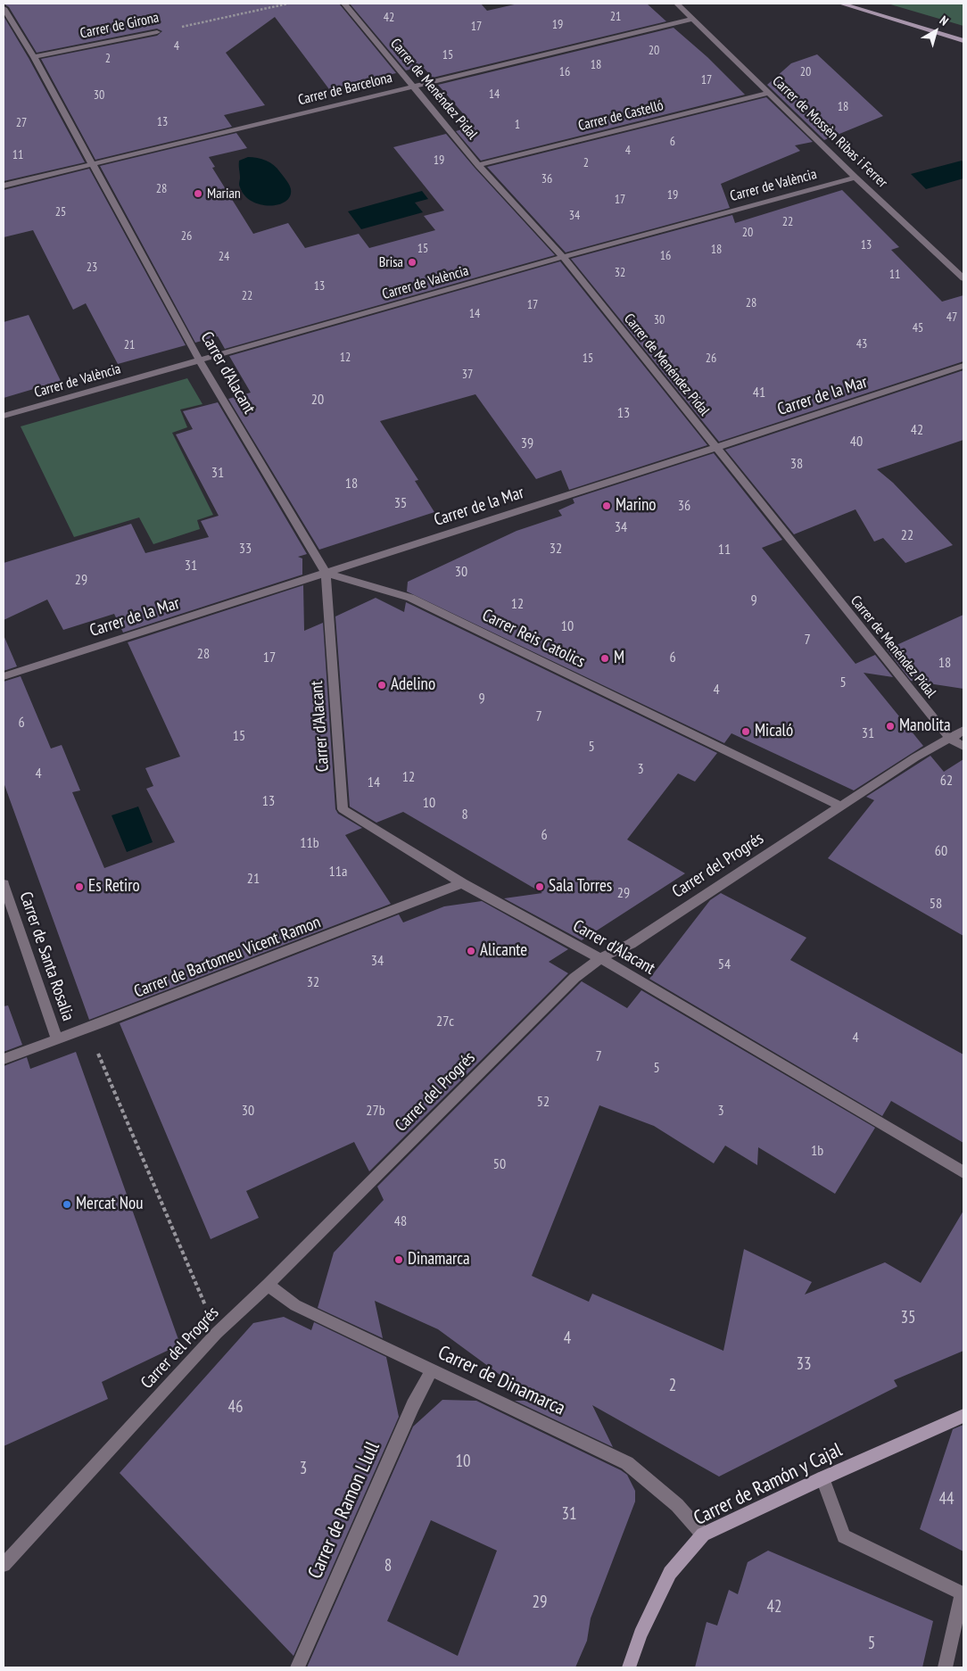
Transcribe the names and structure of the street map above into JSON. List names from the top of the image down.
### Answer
{
  "streets": {
    "street": [
      "Carrer de Girona",
      "Carrer de Barcelona",
      "Carrer de Menéndez Pidal",
      "Carrer de Castelló",
      "Carrer de Mossèn Ribas i Ferrer",
      "Carrer de València",
      "Carrer d'Alacant",
      "Carrer de la Mar",
      "Carrer Reis Catolics",
      "Carrer del Progrés",
      "Carrer de Santa Rosalia",
      "Carrer de Bartomeu Vicent Ramon",
      "Carrer de Dinamarca",
      "Carrer de Ramón y Cajal",
      "Carrer de Ramon Llull"
    ]
  },
  "crossings": [
    ["Carrer de Girona", "Carrer d'Alacant"],
    ["Carrer de Barcelona", "Carrer de Menéndez Pidal"],
    ["Carrer de Barcelona", "Carrer de Mossèn Ribas i Ferrer"],
    ["Carrer de Barcelona", "Carrer d'Alacant"],
    ["Carrer de Menéndez Pidal", "Carrer de Castelló"],
    ["Carrer de Menéndez Pidal", "Carrer de València"],
    ["Carrer de Menéndez Pidal", "Carrer de la Mar"],
    ["Carrer de Menéndez Pidal", "Carrer del Progrés"],
    ["Carrer de Castelló", "Carrer de Mossèn Ribas i Ferrer"],
    ["Carrer de Mossèn Ribas i Ferrer", "Carrer de València"],
    ["Carrer de València", "Carrer d'Alacant"],
    ["Carrer d'Alacant", "Carrer de la Mar"],
    ["Carrer d'Alacant", "Carrer Reis Catolics"],
    ["Carrer d'Alacant", "Carrer del Progrés"],
    ["Carrer d'Alacant", "Carrer de Bartomeu Vicent Ramon"],
    ["Carrer de la Mar", "Carrer Reis Catolics"],
    ["Carrer Reis Catolics", "Carrer del Progrés"],
    ["Carrer del Progrés", "Carrer de Dinamarca"],
    ["Carrer de Santa Rosalia", "Carrer de Bartomeu Vicent Ramon"],
    ["Carrer de Dinamarca", "Carrer de Ramón y Cajal"],
    ["Carrer de Dinamarca", "Carrer de Ramon Llull"]
  ],
  "places": [
    "Marian",
    "Brisa",
    "Marino",
    "M",
    "Adelino",
    "Manolita",
    "Micaló",
    "Es Retiro",
    "Sala Torres",
    "Alicante",
    "Mercat Nou",
    "Dinamarca"
  ],
  "house_numbers": [
    "21",
    "42",
    "19",
    "17",
    "4",
    "20",
    "15",
    "2",
    "18",
    "16",
    "20",
    "17",
    "14",
    "30",
    "18",
    "13",
    "27",
    "1",
    "6",
    "4",
    "11",
    "19",
    "2",
    "36",
    "28",
    "19",
    "17",
    "25",
    "34",
    "22",
    "20",
    "26",
    "13",
    "15",
    "18",
    "16",
    "24",
    "23",
    "32",
    "11",
    "13",
    "22",
    "28",
    "17",
    "14",
    "47",
    "30",
    "45",
    "43",
    "21",
    "12",
    "15",
    "26",
    "37",
    "41",
    "20",
    "13",
    "42",
    "40",
    "39",
    "38",
    "31",
    "18",
    "35",
    "36",
    "34",
    "22",
    "33",
    "32",
    "11",
    "31",
    "30",
    "29",
    "9",
    "12",
    "10",
    "7",
    "28",
    "17",
    "6",
    "18",
    "5",
    "4",
    "9",
    "7",
    "6",
    "31",
    "15",
    "5",
    "3",
    "4",
    "12",
    "62",
    "14",
    "13",
    "10",
    "8",
    "6",
    "11b",
    "60",
    "11a",
    "21",
    "29",
    "58",
    "34",
    "54",
    "32",
    "27c",
    "4",
    "7",
    "5",
    "52",
    "30",
    "27b",
    "3",
    "1b",
    "50",
    "48",
    "35",
    "4",
    "33",
    "2",
    "46",
    "10",
    "3",
    "44",
    "31",
    "8",
    "29",
    "42",
    "5"
  ],
  "north": "top right"
}
